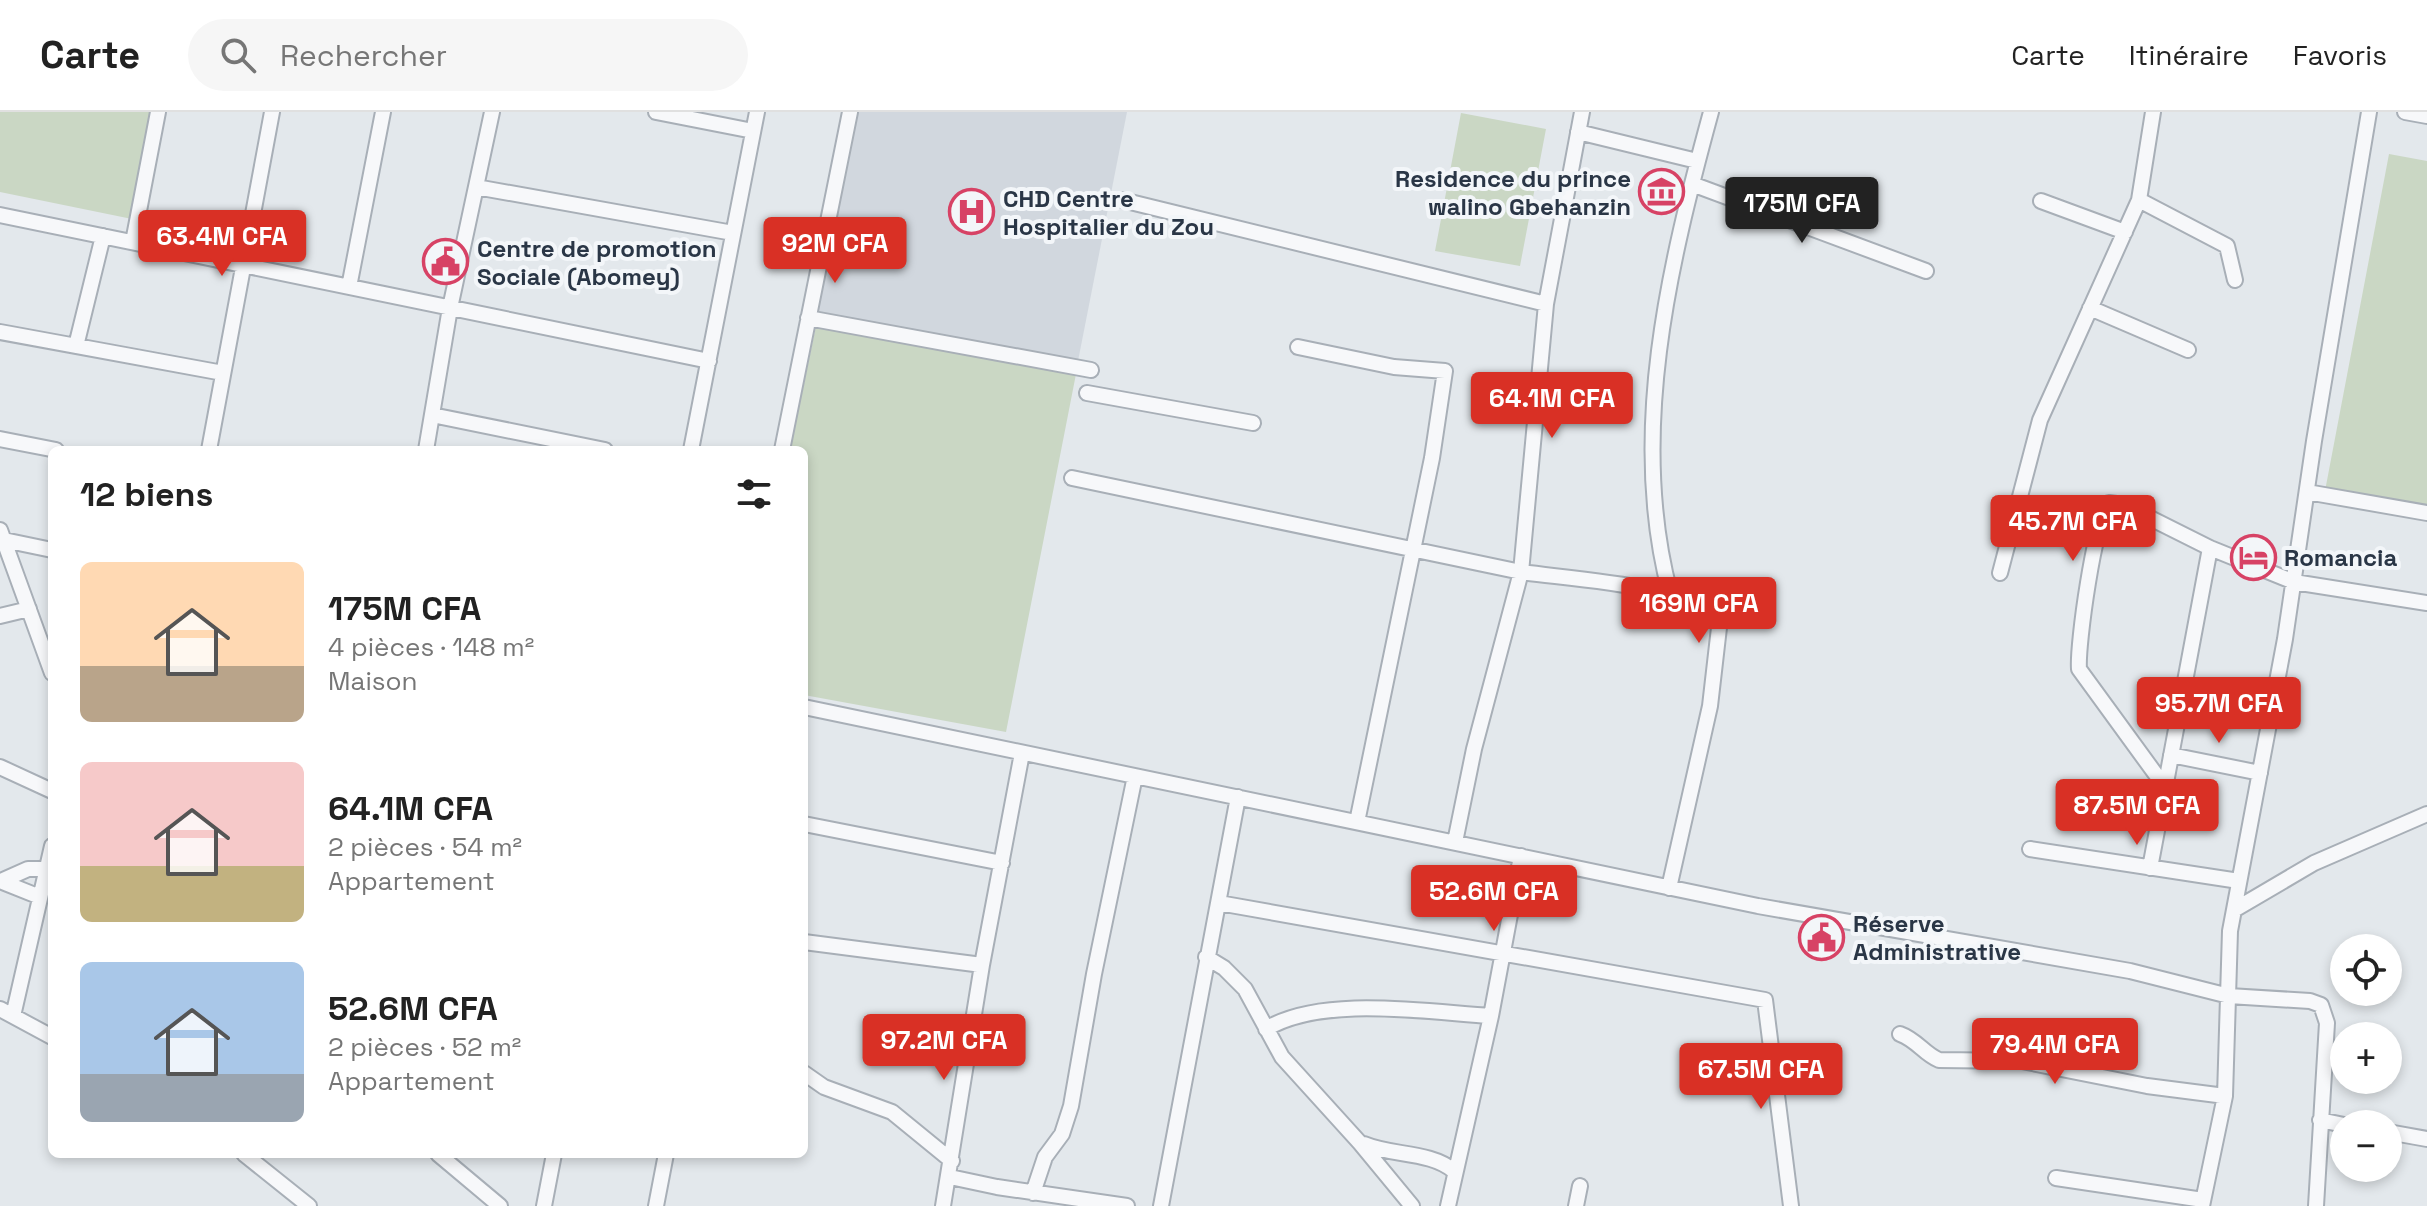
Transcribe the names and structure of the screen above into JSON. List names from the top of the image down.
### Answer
{
  "places": {
    "museum": ["Residence du prince walino Gbehanzin"],
    "hospital": ["CHD Centre Hospitalier du Zou"],
    "public building": ["Centre de promotion Sociale (Abomey)", "Réserve Administrative"],
    "hotel": ["Romancia"]
  },
  "page": {
    "header": "Carte",
    "search": "Rechercher",
    "nav": ["Carte", "Itinéraire", "Favoris"],
    "price": [
      "175M CFA",
      "63.4M CFA",
      "92M CFA",
      "64.1M CFA",
      "45.7M CFA",
      "169M CFA",
      "95.7M CFA",
      "87.5M CFA",
      "52.6M CFA",
      "97.2M CFA",
      "79.4M CFA",
      "67.5M CFA"
    ],
    "heading": "12 biens",
    "list": [
      {
        "name": "175M CFA",
        "note": "4 pièces · 148 m² · Maison"
      },
      {
        "name": "64.1M CFA",
        "note": "2 pièces · 54 m² · Appartement"
      },
      {
        "name": "52.6M CFA",
        "note": "2 pièces · 52 m² · Appartement"
      }
    ],
    "map_buttons": ["+", "−"]
  }
}
